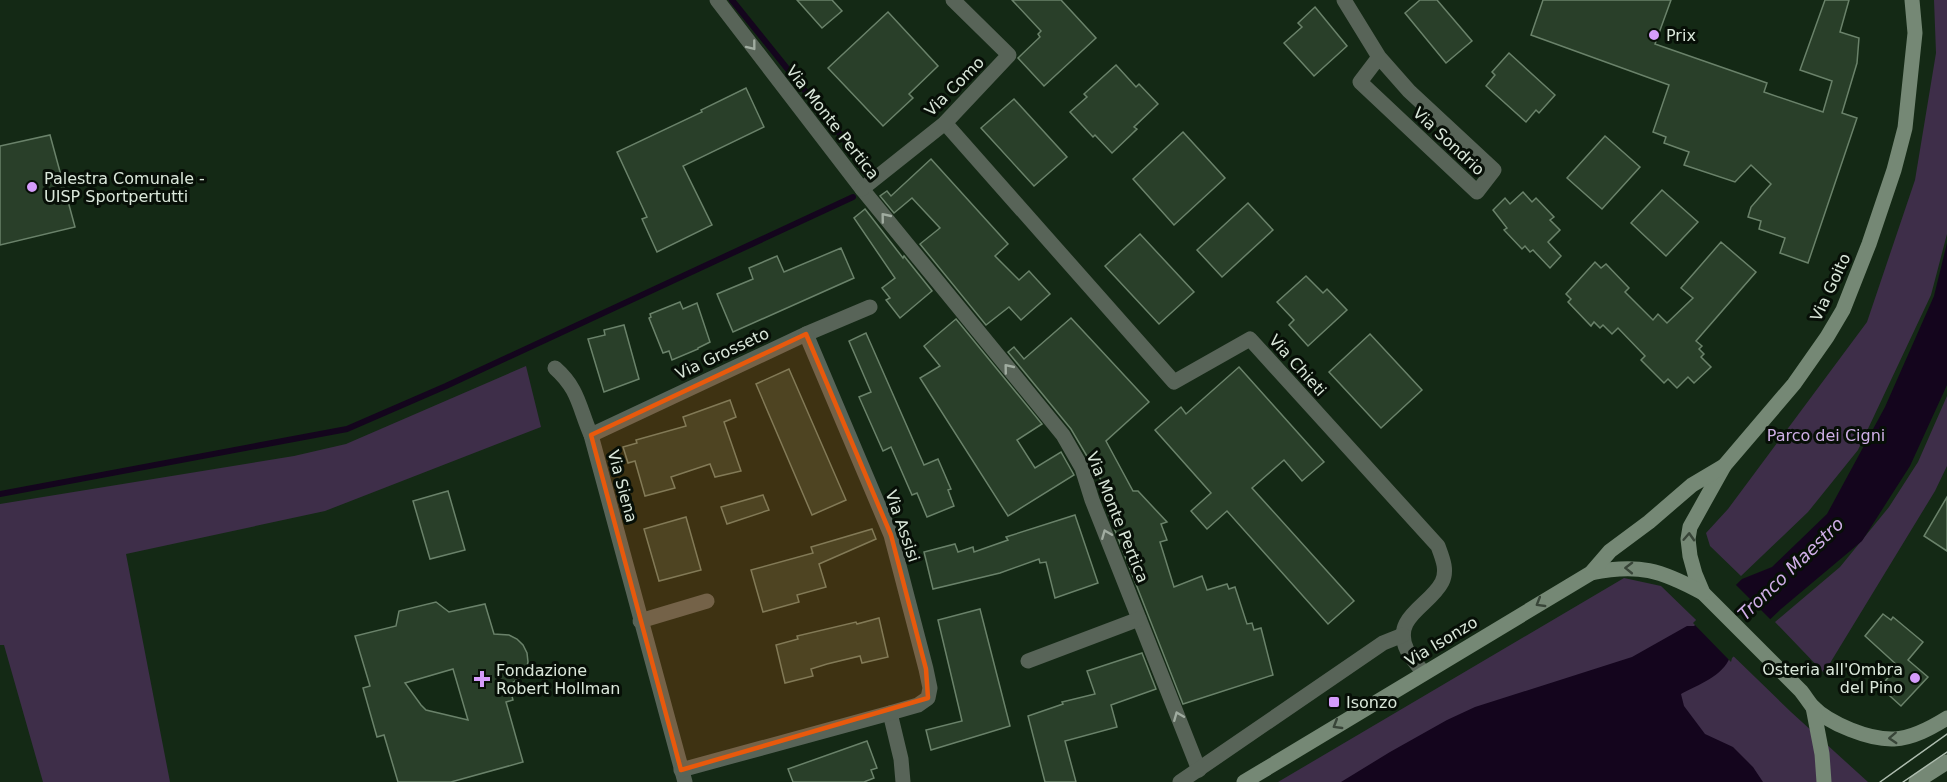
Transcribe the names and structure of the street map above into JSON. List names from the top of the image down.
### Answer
{
  "streets": {
    "main road": ["Via Goito", "Via Isonzo"],
    "street": [
      "Via Como",
      "Via Monte Pertica",
      "Via Sondrio",
      "Via Grosseto",
      "Via Chieti",
      "Via Siena",
      "Via Assisi"
    ]
  },
  "crossings": [
    ["Via Como", "Via Monte Pertica"],
    ["Via Como", "Via Chieti"],
    ["Via Goito", "Via Isonzo"],
    ["Via Grosseto", "Via Siena"],
    ["Via Grosseto", "Via Assisi"],
    ["Via Siena", "Via Assisi"]
  ],
  "one_way": ["Via Isonzo"],
  "water": ["Tronco Maestro"],
  "parks": ["Parco dei Cigni"],
  "places": {
    "other": ["Prix", "Palestra Comunale - UISP Sportpertutti", "Osteria all'Ombra del Pino"],
    "health": ["Fondazione Robert Hollman"],
    "transit": ["Isonzo"]
  }
}
